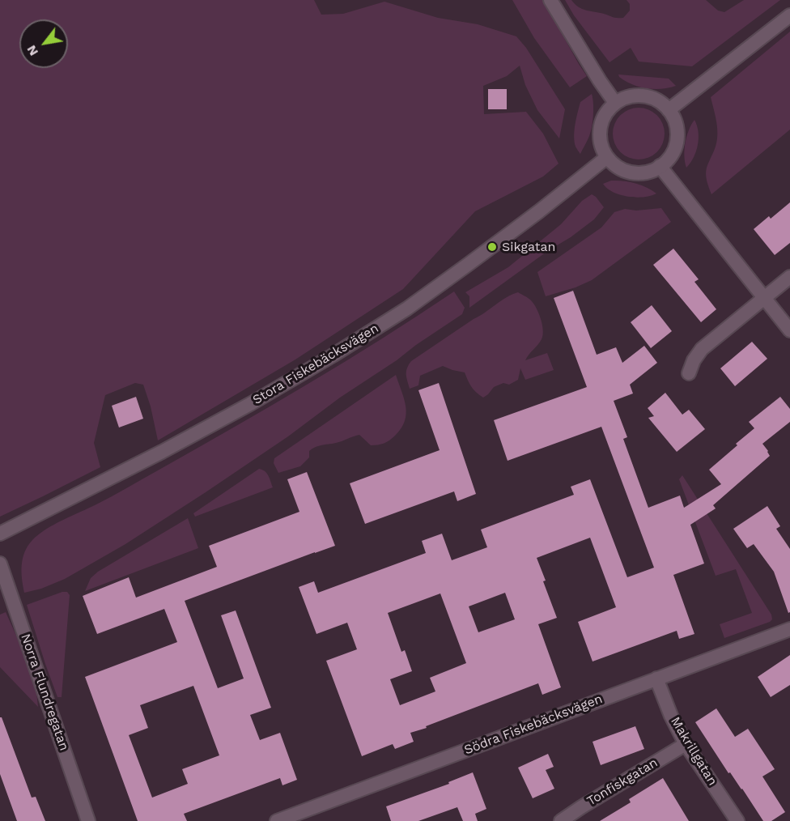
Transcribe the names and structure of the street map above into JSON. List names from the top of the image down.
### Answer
{
  "streets": {
    "street": [
      "Stora Fiskebäcksvägen",
      "Norra Flundregatan",
      "Södra Fiskebäcksvägen",
      "Makrillgatan",
      "Tonfiskgatan"
    ]
  },
  "crossings": [
    ["Södra Fiskebäcksvägen", "Makrillgatan"],
    ["Makrillgatan", "Tonfiskgatan"]
  ],
  "places": ["Sikgatan"],
  "north": "bottom left"
}
